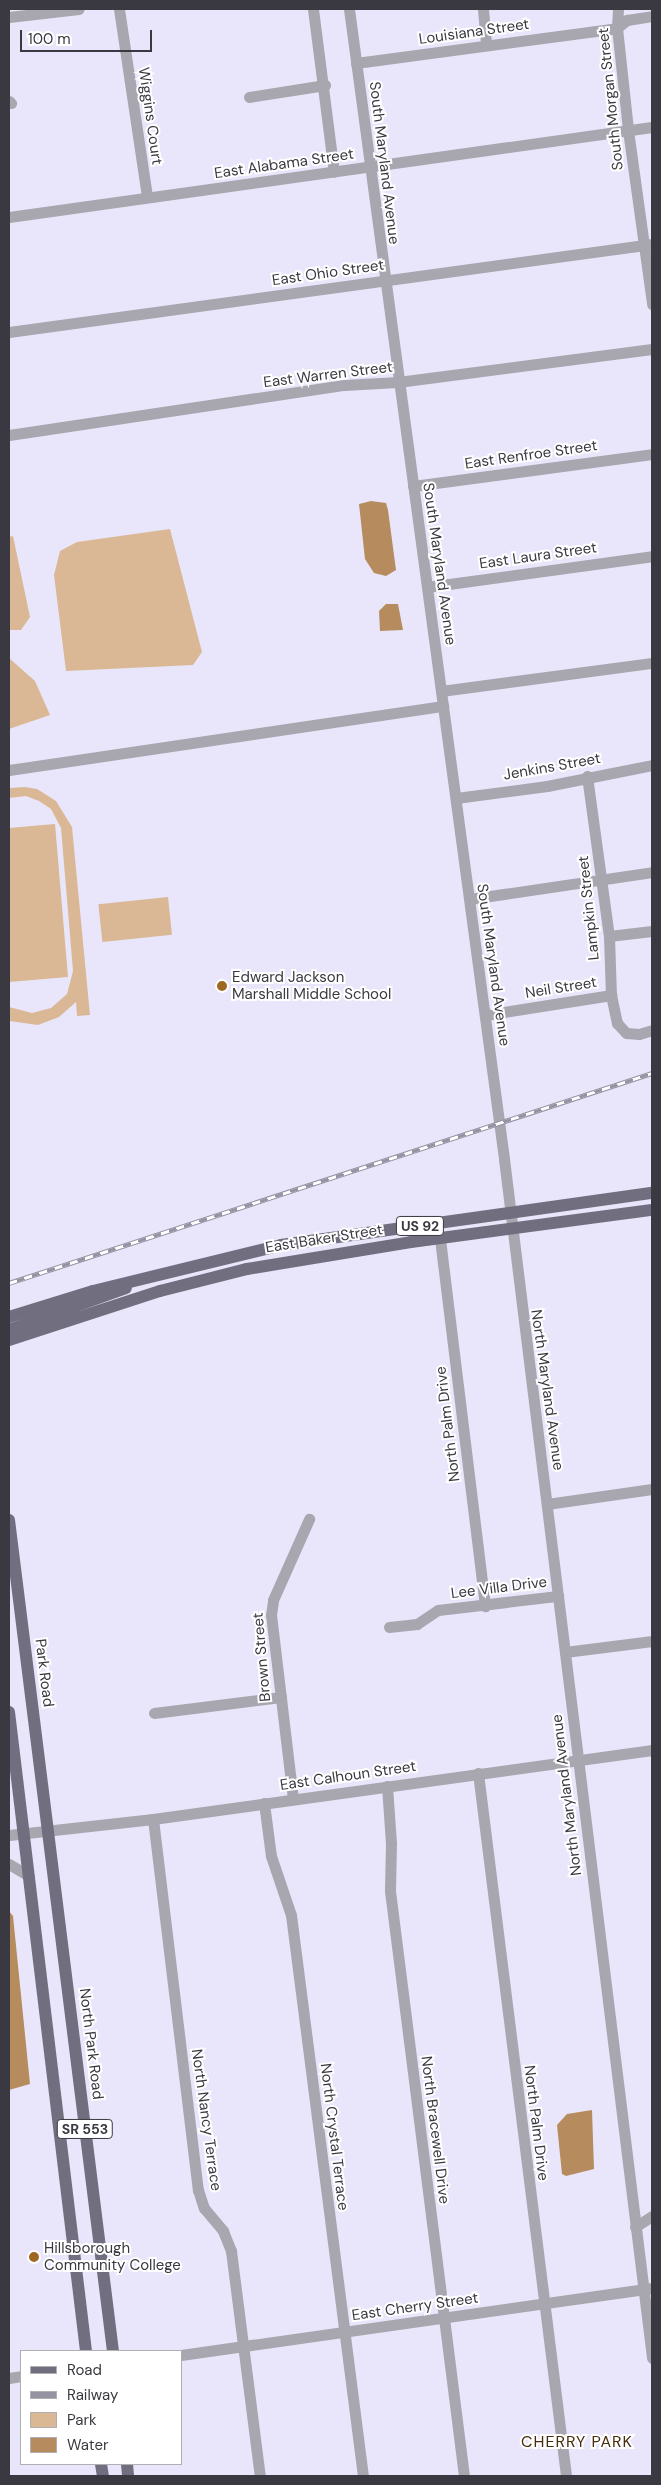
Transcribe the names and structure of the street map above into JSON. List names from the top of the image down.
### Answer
{
  "streets": {
    "main road": [
      "US 92",
      "East Baker Street",
      "Park Road",
      "North Park Road",
      "SR 553"
    ],
    "street": [
      "Louisiana Street",
      "South Morgan Street",
      "Wiggins Court",
      "South Maryland Avenue",
      "East Alabama Street",
      "East Ohio Street",
      "East Warren Street",
      "East Renfroe Street",
      "East Laura Street",
      "Jenkins Street",
      "Lampkin Street",
      "Neil Street",
      "North Maryland Avenue",
      "North Palm Drive",
      "Lee Villa Drive",
      "Brown Street",
      "East Calhoun Street",
      "North Nancy Terrace",
      "North Bracewell Drive",
      "North Crystal Terrace",
      "East Cherry Street"
    ]
  },
  "crossings": [
    ["Louisiana Street", "South Morgan Street"],
    ["Louisiana Street", "South Maryland Avenue"],
    ["South Morgan Street", "East Alabama Street"],
    ["South Morgan Street", "East Ohio Street"],
    ["Wiggins Court", "East Alabama Street"],
    ["South Maryland Avenue", "East Alabama Street"],
    ["South Maryland Avenue", "East Ohio Street"],
    ["South Maryland Avenue", "East Warren Street"],
    ["South Maryland Avenue", "East Renfroe Street"],
    ["South Maryland Avenue", "East Laura Street"],
    ["South Maryland Avenue", "Jenkins Street"],
    ["South Maryland Avenue", "Neil Street"],
    ["South Maryland Avenue", "East Baker Street"],
    ["South Maryland Avenue", "North Maryland Avenue"],
    ["Jenkins Street", "Lampkin Street"],
    ["Lampkin Street", "Neil Street"],
    ["East Baker Street", "North Maryland Avenue"],
    ["East Baker Street", "North Palm Drive"],
    ["North Maryland Avenue", "Lee Villa Drive"],
    ["North Maryland Avenue", "East Calhoun Street"],
    ["North Maryland Avenue", "East Cherry Street"],
    ["North Palm Drive", "Lee Villa Drive"],
    ["North Palm Drive", "East Calhoun Street"],
    ["North Palm Drive", "East Cherry Street"],
    ["Brown Street", "East Calhoun Street"],
    ["Park Road", "East Calhoun Street"],
    ["Park Road", "North Park Road"],
    ["East Calhoun Street", "North Park Road"],
    ["East Calhoun Street", "North Nancy Terrace"],
    ["East Calhoun Street", "SR 553"],
    ["East Calhoun Street", "North Bracewell Drive"],
    ["East Calhoun Street", "North Crystal Terrace"],
    ["North Nancy Terrace", "East Cherry Street"],
    ["North Bracewell Drive", "East Cherry Street"],
    ["North Crystal Terrace", "East Cherry Street"]
  ],
  "districts": ["CHERRY PARK"],
  "places": ["Edward Jackson Marshall Middle School", "Hillsborough Community College"],
  "legend": [
    "Road",
    "Railway",
    "Park",
    "Water"
  ],
  "scale_bar": "100 m"
}
